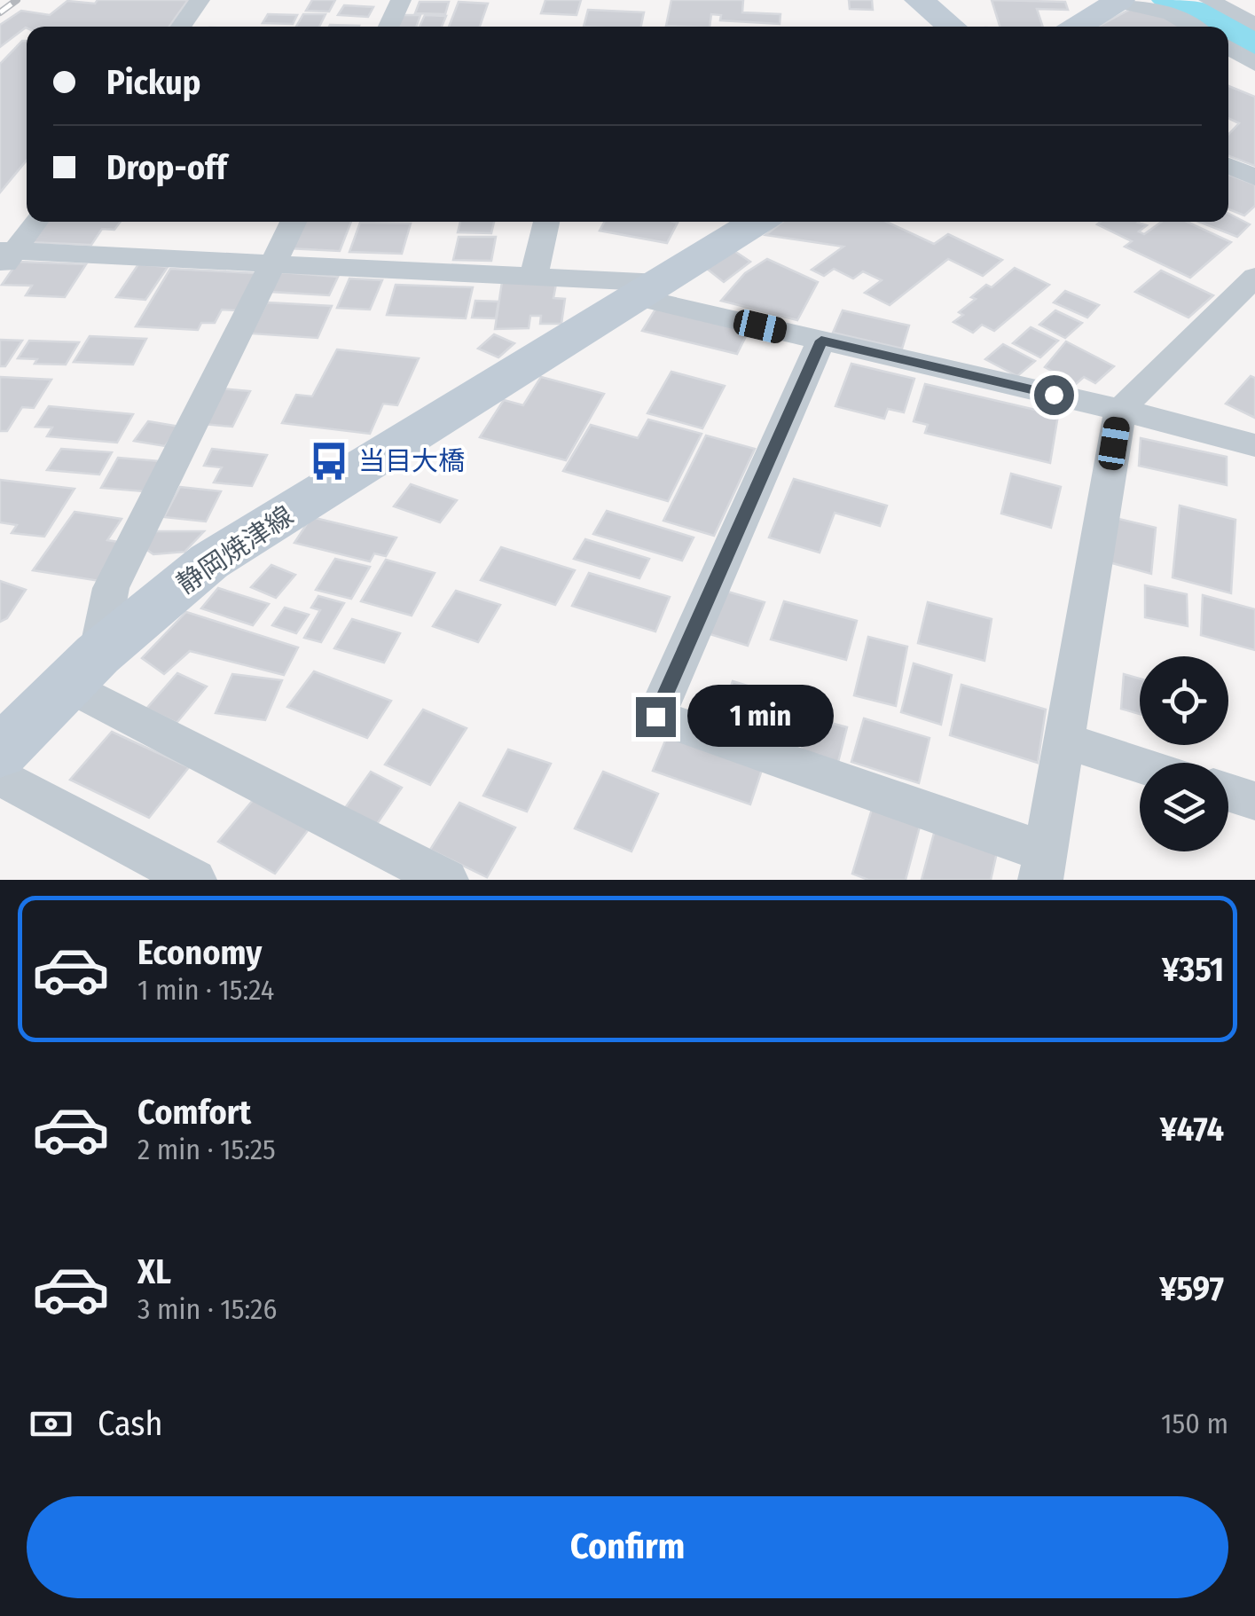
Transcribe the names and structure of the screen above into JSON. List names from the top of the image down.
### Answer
{
  "streets": {
    "main road": ["静岡焼津線"]
  },
  "places": {
    "bus stop": ["当目大橋"]
  },
  "page": {
    "banner": ["Pickup", "Drop-off"],
    "bubble": "1 min",
    "list": [
      {
        "name": "Economy",
        "note": "1 min · 15:24",
        "value": "¥351"
      },
      {
        "name": "Comfort",
        "note": "2 min · 15:25",
        "value": "¥474"
      },
      {
        "name": "XL",
        "note": "3 min · 15:26",
        "value": "¥597"
      }
    ],
    "pay": ["Cash", "150 m"],
    "buttons": "Confirm"
  }
}
